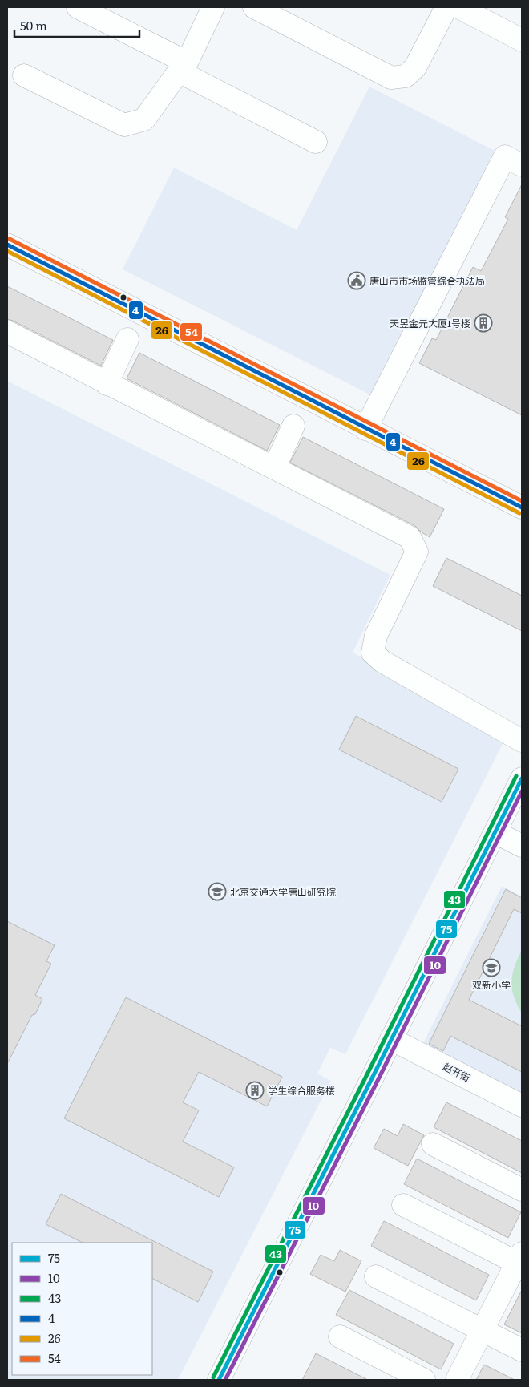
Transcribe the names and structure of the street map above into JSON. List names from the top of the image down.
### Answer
{
  "streets": {
    "street": ["赵开街"]
  },
  "places": {
    "public building": ["唐山市市场监管综合执法局"],
    "building": ["天昱金元大厦1号楼", "学生综合服务楼"],
    "school or university": ["北京交通大学唐山研究院", "双新小学"]
  },
  "lines": [
    "transit line 54",
    "transit line 4",
    "transit line 26",
    "transit line 43",
    "transit line 75",
    "transit line 10"
  ],
  "legend": [
    "75",
    "10",
    "43",
    "4",
    "26",
    "54"
  ],
  "scale_bar": "50 m"
}
